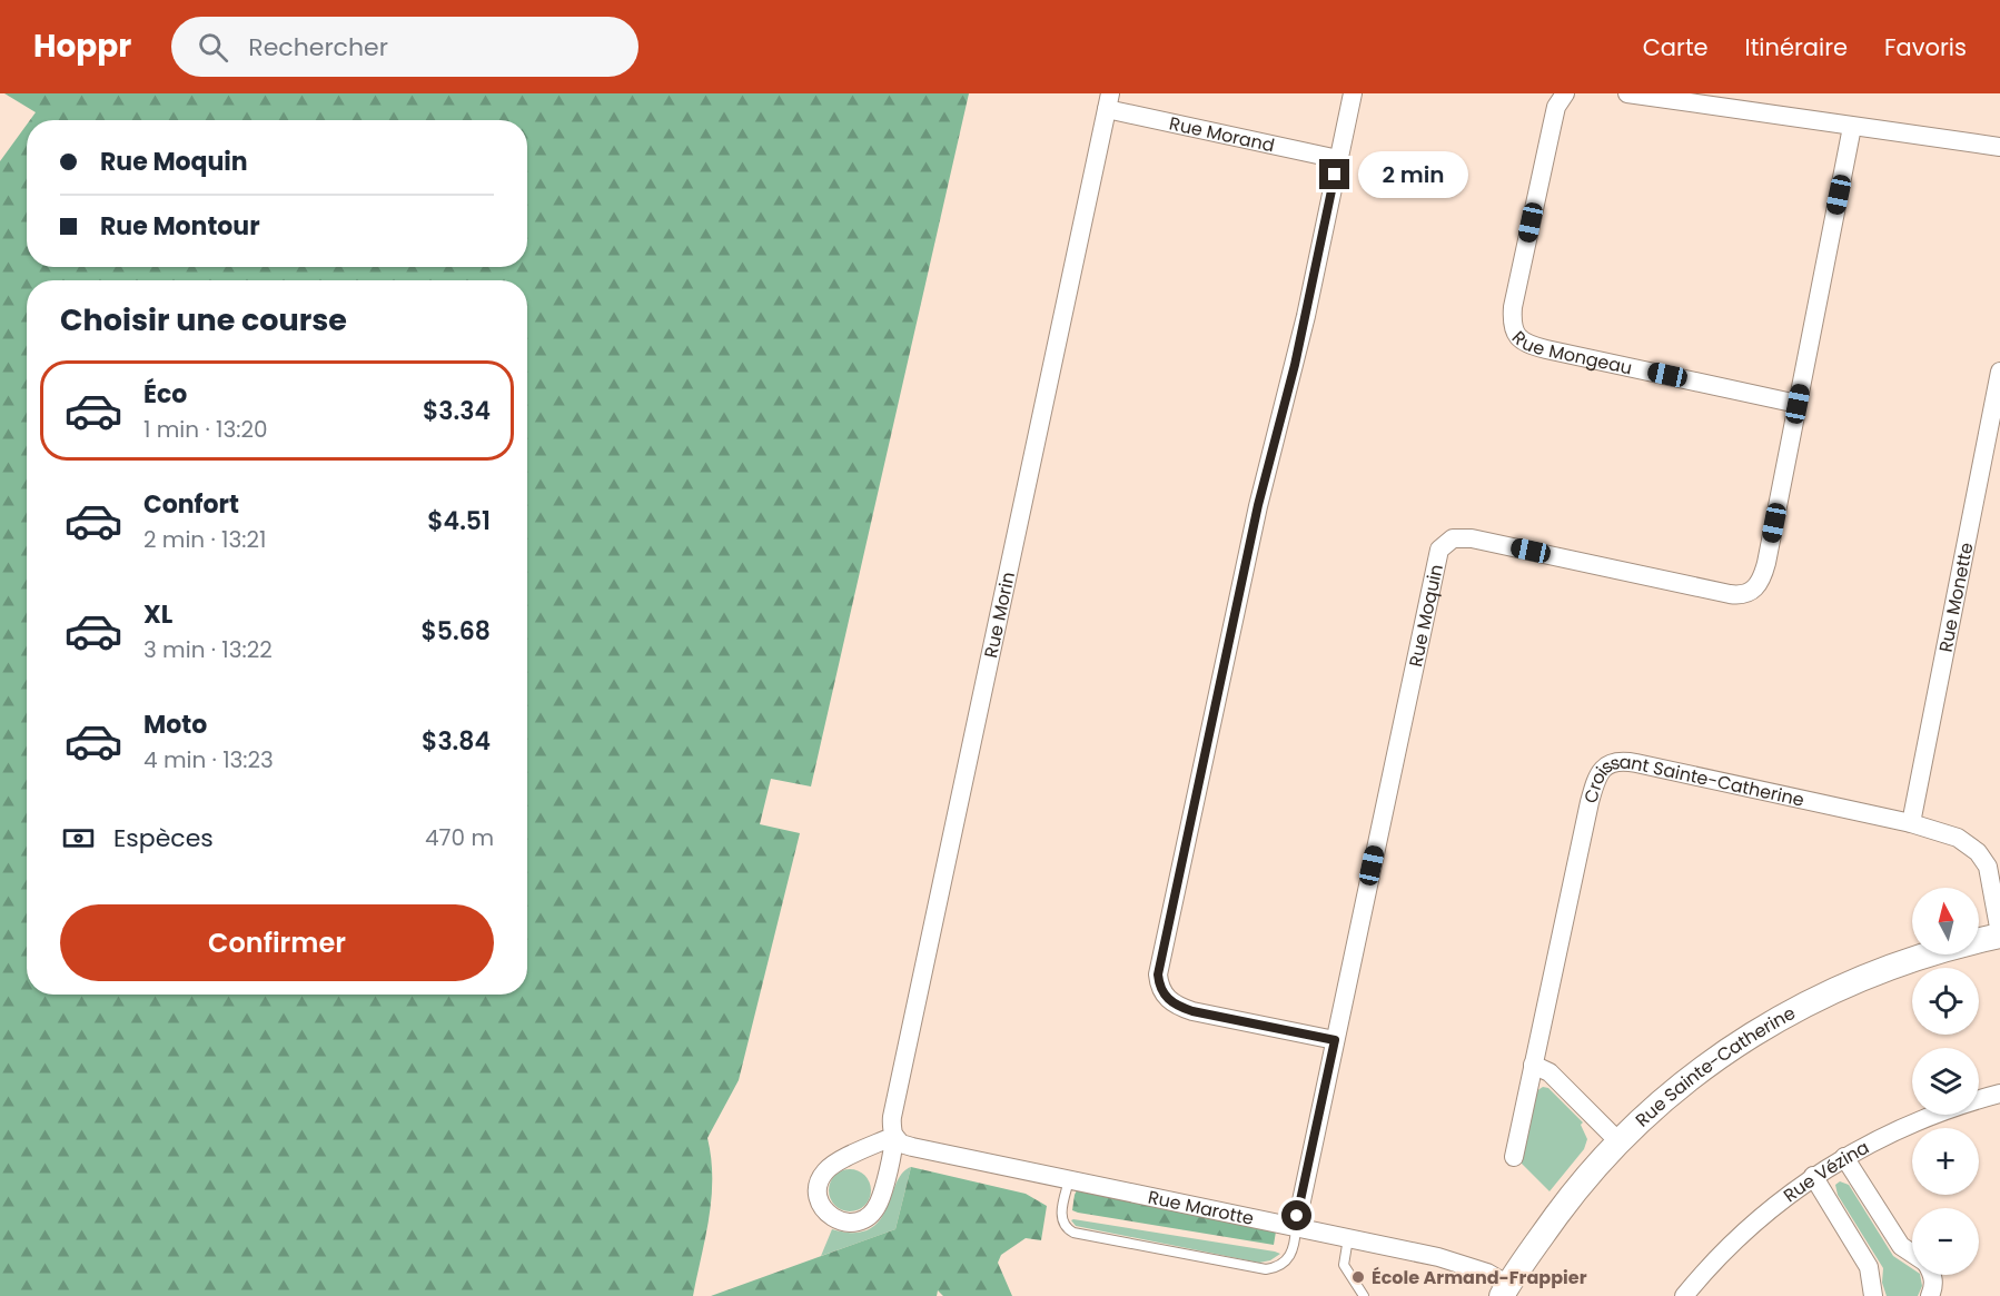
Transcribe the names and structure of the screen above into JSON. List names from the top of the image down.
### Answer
{
  "streets": {
    "street": [
      "Rue Morand",
      "Rue Mongeau",
      "Rue Monette",
      "Rue Moquin",
      "Rue Morin",
      "Croissant Sainte-Catherine",
      "Rue Sainte-Catherine",
      "Rue Vézina",
      "Rue Marotte"
    ]
  },
  "crossings": [
    ["Rue Morand", "Rue Morin"],
    ["Rue Mongeau", "Rue Moquin"],
    ["Rue Monette", "Croissant Sainte-Catherine"],
    ["Rue Moquin", "Rue Marotte"],
    ["Rue Morin", "Rue Marotte"],
    ["Croissant Sainte-Catherine", "Rue Sainte-Catherine"],
    ["Rue Sainte-Catherine", "Rue Marotte"]
  ],
  "places": ["École Armand-Frappier"],
  "north": "top",
  "page": {
    "header": "Hoppr",
    "search": "Rechercher",
    "nav": ["Carte", "Itinéraire", "Favoris"],
    "banner": ["Rue Moquin", "Rue Montour"],
    "bubble": "2 min",
    "heading": "Choisir une course",
    "list": [
      {
        "name": "Éco",
        "note": "1 min · 13:20",
        "value": "$3.34"
      },
      {
        "name": "Confort",
        "note": "2 min · 13:21",
        "value": "$4.51"
      },
      {
        "name": "XL",
        "note": "3 min · 13:22",
        "value": "$5.68"
      },
      {
        "name": "Moto",
        "note": "4 min · 13:23",
        "value": "$3.84"
      }
    ],
    "pay": ["Espèces", "470 m"],
    "map_buttons": ["+", "−"],
    "buttons": "Confirmer"
  }
}
